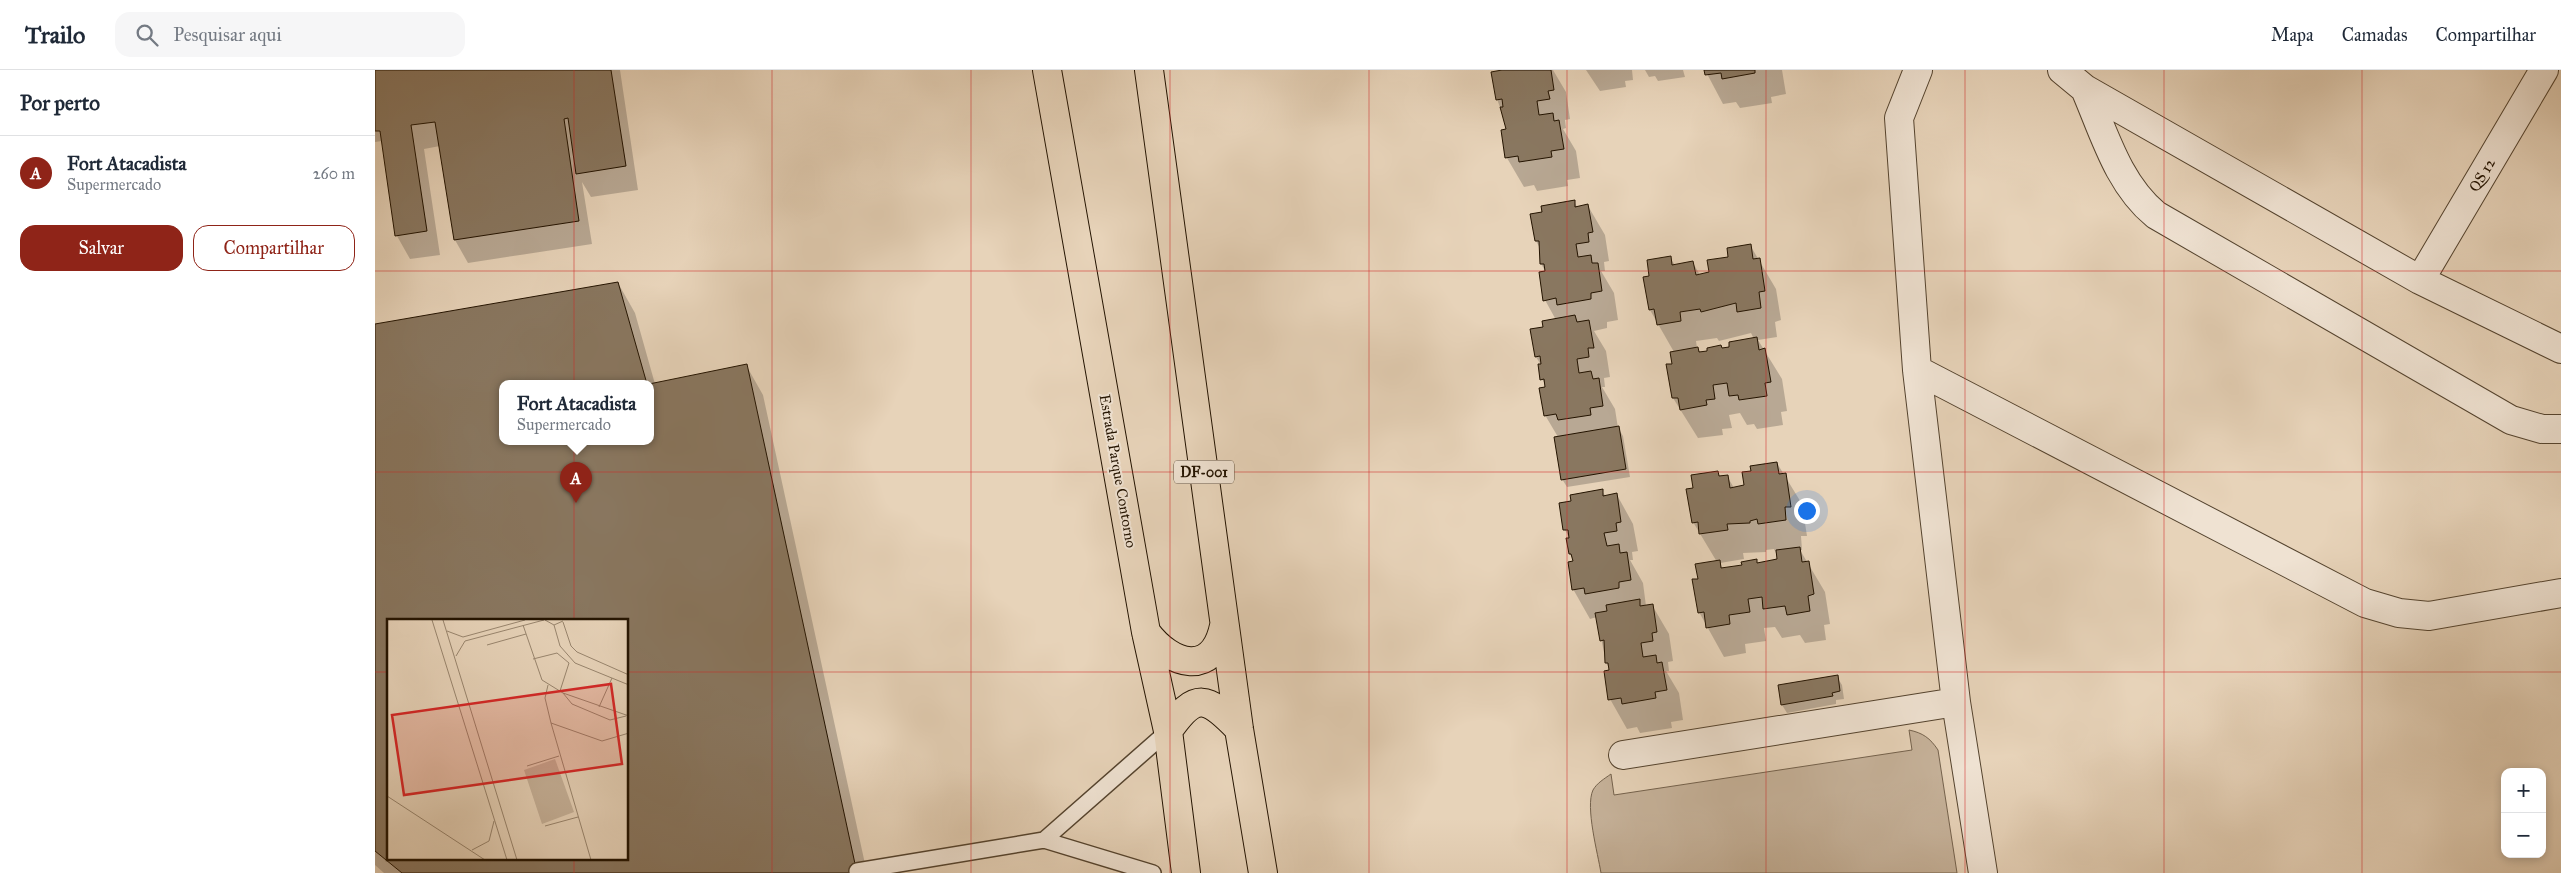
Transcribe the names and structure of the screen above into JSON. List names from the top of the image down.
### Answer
{
  "streets": {
    "highway": ["Estrada Parque Contorno", "DF-001"],
    "street": ["QS 12"]
  },
  "page": {
    "header": "Trailo",
    "search": "Pesquisar aqui",
    "nav": ["Mapa", "Camadas", "Compartilhar"],
    "heading": "Por perto",
    "list": [
      {
        "mark": "A",
        "name": "Fort Atacadista",
        "note": "Supermercado",
        "value": "260 m"
      }
    ],
    "buttons": ["Salvar", "Compartilhar"],
    "popup": ["Fort Atacadista", "Supermercado"],
    "pins": "A",
    "map_buttons": ["+", "−"]
  }
}
